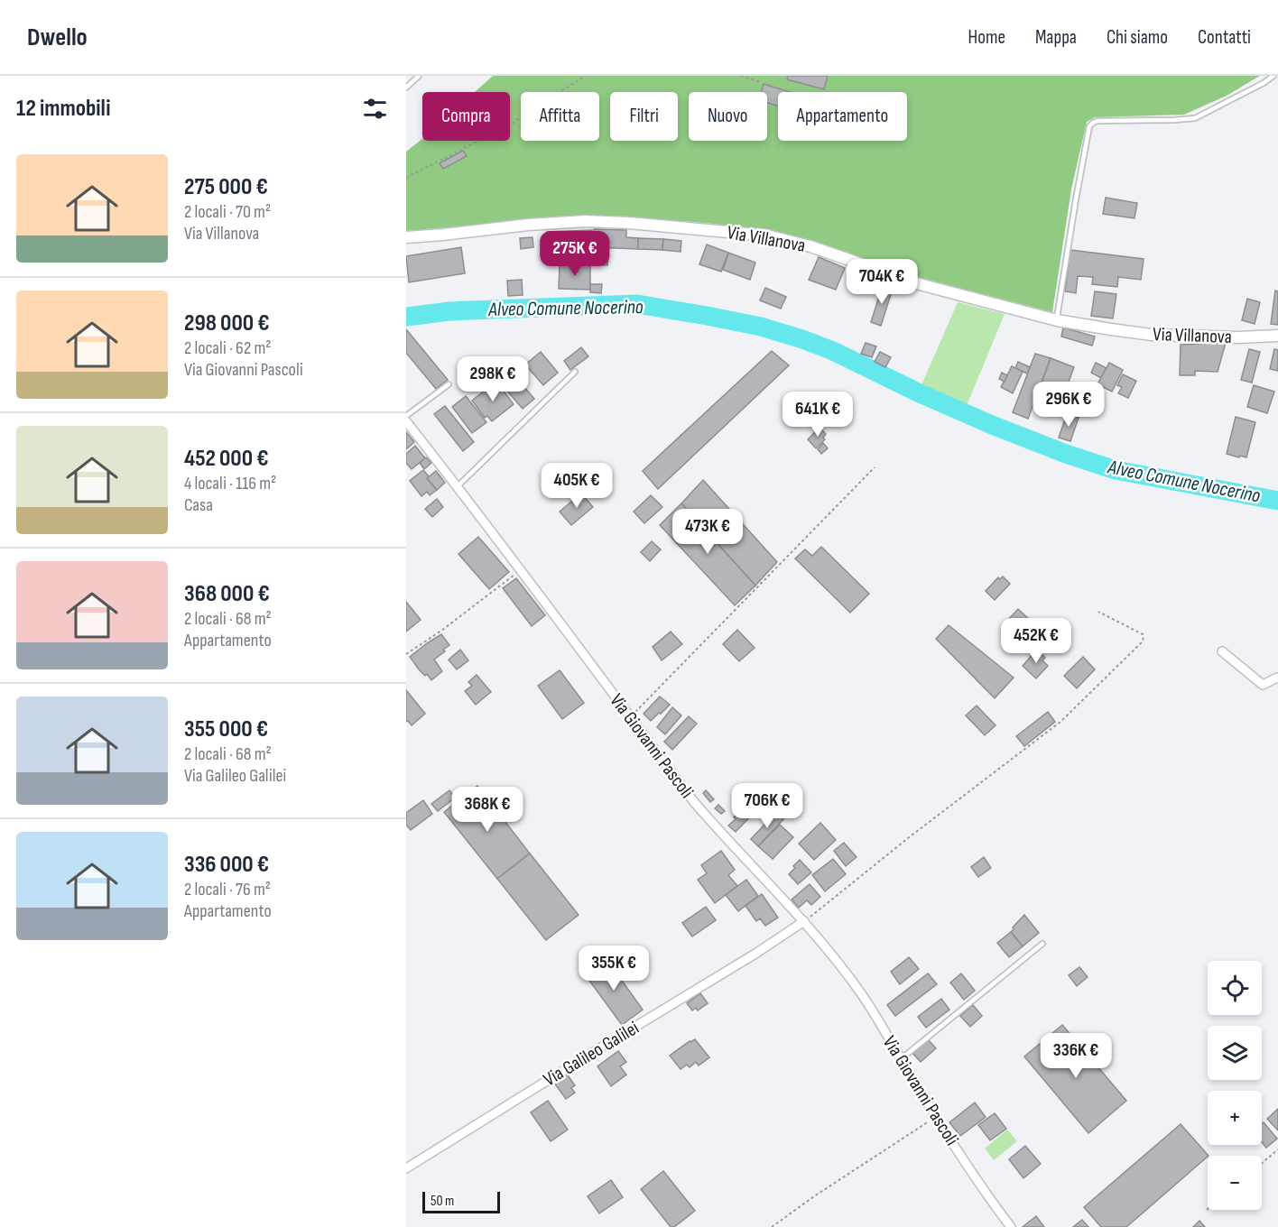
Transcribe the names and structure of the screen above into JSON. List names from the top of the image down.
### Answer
{
  "streets": {
    "main road": ["Via Villanova"],
    "street": ["Via Giovanni Pascoli", "Via Galileo Galilei"]
  },
  "crossings": [
    ["Via Giovanni Pascoli", "Via Galileo Galilei"]
  ],
  "water": ["Alveo Comune Nocerino"],
  "scale_bar": "50 m",
  "page": {
    "header": "Dwello",
    "nav": [
      "Home",
      "Mappa",
      "Chi siamo",
      "Contatti"
    ],
    "heading": "12 immobili",
    "chip": [
      "Compra",
      "Affitta",
      "Filtri",
      "Nuovo",
      "Appartamento"
    ],
    "list": [
      {
        "name": "275 000 €",
        "note": "2 locali · 70 m² · Via Villanova"
      },
      {
        "name": "298 000 €",
        "note": "2 locali · 62 m² · Via Giovanni Pascoli"
      },
      {
        "name": "452 000 €",
        "note": "4 locali · 116 m² · Casa"
      },
      {
        "name": "368 000 €",
        "note": "2 locali · 68 m² · Appartamento"
      },
      {
        "name": "355 000 €",
        "note": "2 locali · 68 m² · Via Galileo Galilei"
      },
      {
        "name": "336 000 €",
        "note": "2 locali · 76 m² · Appartamento"
      }
    ],
    "price": [
      "275K €",
      "704K €",
      "298K €",
      "296K €",
      "641K €",
      "405K €",
      "473K €",
      "452K €",
      "706K €",
      "368K €",
      "355K €",
      "336K €"
    ],
    "map_buttons": ["+", "−"],
    "scale": "50 m"
  }
}
